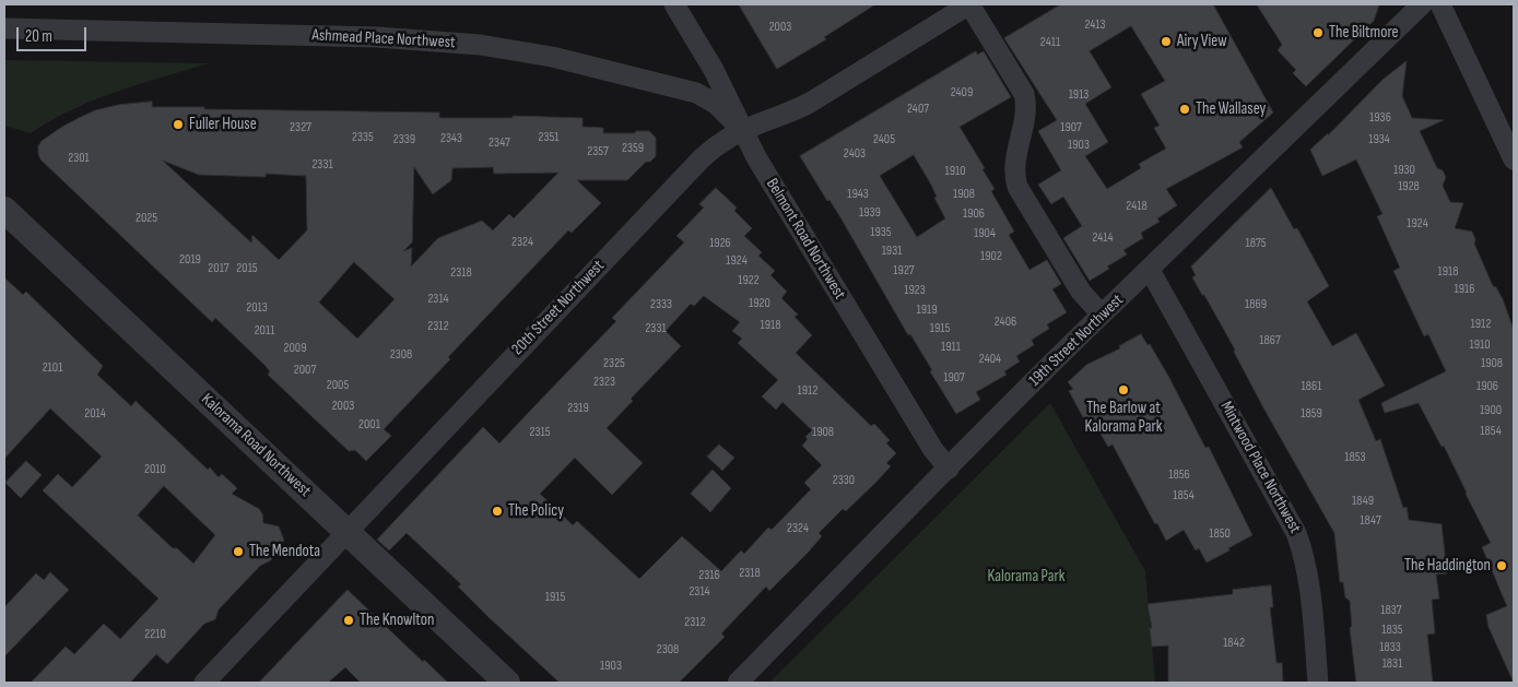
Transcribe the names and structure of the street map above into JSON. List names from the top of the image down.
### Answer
{
  "streets": {
    "street": [
      "Ashmead Place Northwest",
      "Belmont Road Northwest",
      "20th Street Northwest",
      "19th Street Northwest",
      "Kalorama Road Northwest",
      "Mintwood Place Northwest"
    ]
  },
  "crossings": [
    ["Ashmead Place Northwest", "Belmont Road Northwest"],
    ["Ashmead Place Northwest", "20th Street Northwest"],
    ["Belmont Road Northwest", "20th Street Northwest"],
    ["Belmont Road Northwest", "19th Street Northwest"],
    ["20th Street Northwest", "Kalorama Road Northwest"],
    ["19th Street Northwest", "Mintwood Place Northwest"]
  ],
  "parks": ["Kalorama Park"],
  "places": [
    "The Biltmore",
    "Airy View",
    "The Wallasey",
    "Fuller House",
    "The Barlow at Kalorama Park",
    "The Policy",
    "The Mendota",
    "The Haddington",
    "The Knowlton"
  ],
  "house_numbers": [
    "2413",
    "2003",
    "2411",
    "2409",
    "1913",
    "2407",
    "1936",
    "2327",
    "1907",
    "2335",
    "2351",
    "2343",
    "2339",
    "2405",
    "1934",
    "2347",
    "1903",
    "2359",
    "2357",
    "2403",
    "2301",
    "2331",
    "1930",
    "1910",
    "1928",
    "1943",
    "1908",
    "2418",
    "1939",
    "1906",
    "2025",
    "1924",
    "1935",
    "1904",
    "2414",
    "2324",
    "1926",
    "1875",
    "1931",
    "1902",
    "2019",
    "1924",
    "2017",
    "2015",
    "1927",
    "1918",
    "2318",
    "1922",
    "1916",
    "1923",
    "2314",
    "1920",
    "2333",
    "1869",
    "2013",
    "1919",
    "2406",
    "1912",
    "1918",
    "2312",
    "2331",
    "1915",
    "2011",
    "1867",
    "1910",
    "1911",
    "2009",
    "2308",
    "2404",
    "2325",
    "1908",
    "2101",
    "2007",
    "1907",
    "2323",
    "2005",
    "1861",
    "1906",
    "1912",
    "2003",
    "2319",
    "1900",
    "2014",
    "1859",
    "2001",
    "1854",
    "2315",
    "1908",
    "1853",
    "2010",
    "1856",
    "2330",
    "1854",
    "1849",
    "1847",
    "2324",
    "1850",
    "2318",
    "2316",
    "2314",
    "1915",
    "1837",
    "2312",
    "1835",
    "2210",
    "1842",
    "1833",
    "2308",
    "1831",
    "1903"
  ],
  "scale_bar": "20 m"
}
